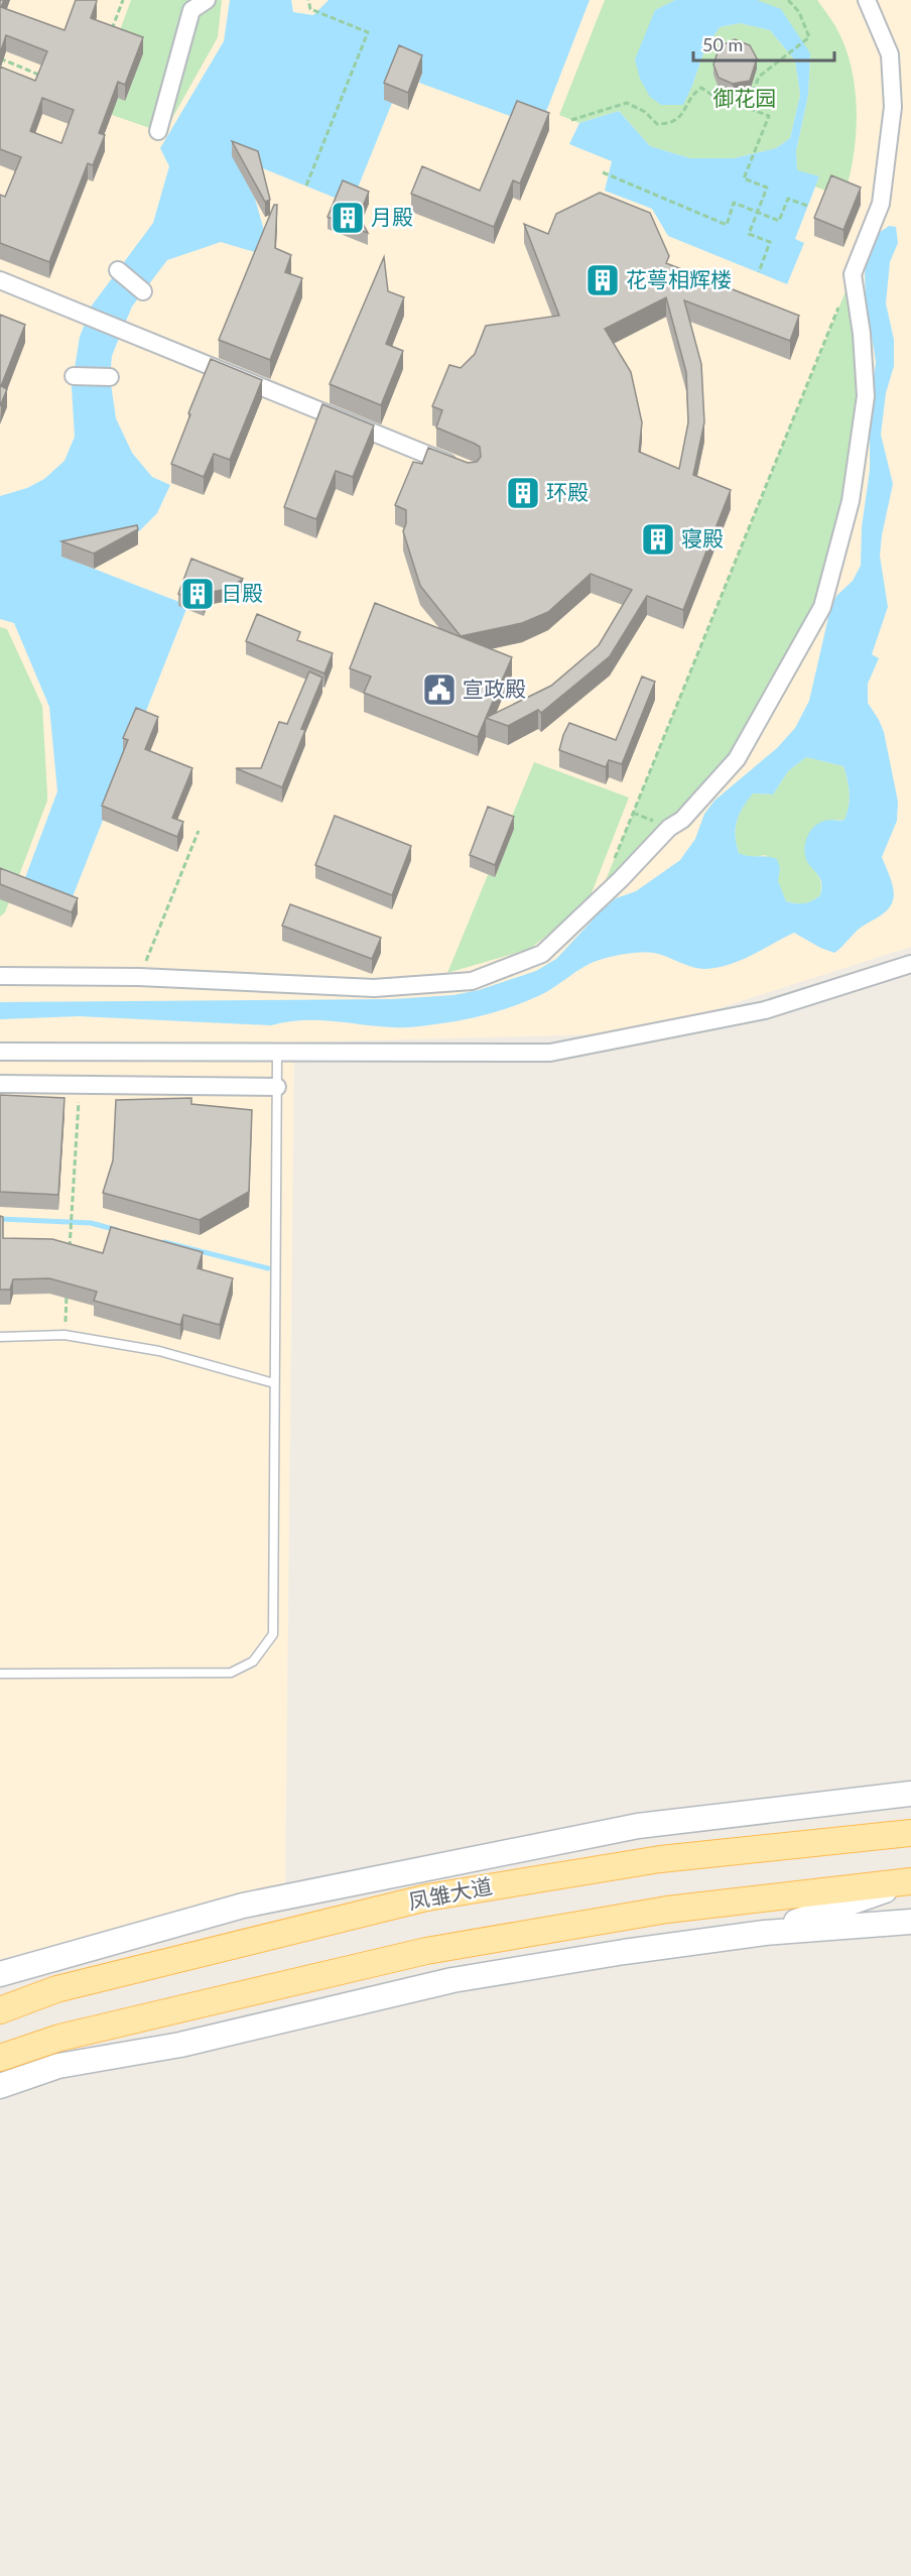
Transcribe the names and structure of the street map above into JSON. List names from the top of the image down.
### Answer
{
  "streets": {
    "main road": ["凤雏大道"]
  },
  "parks": ["御花园"],
  "places": {
    "building": [
      "月殿",
      "花萼相辉楼",
      "环殿",
      "寝殿",
      "日殿"
    ],
    "public building": ["宣政殿"]
  },
  "scale_bar": "50 m"
}
